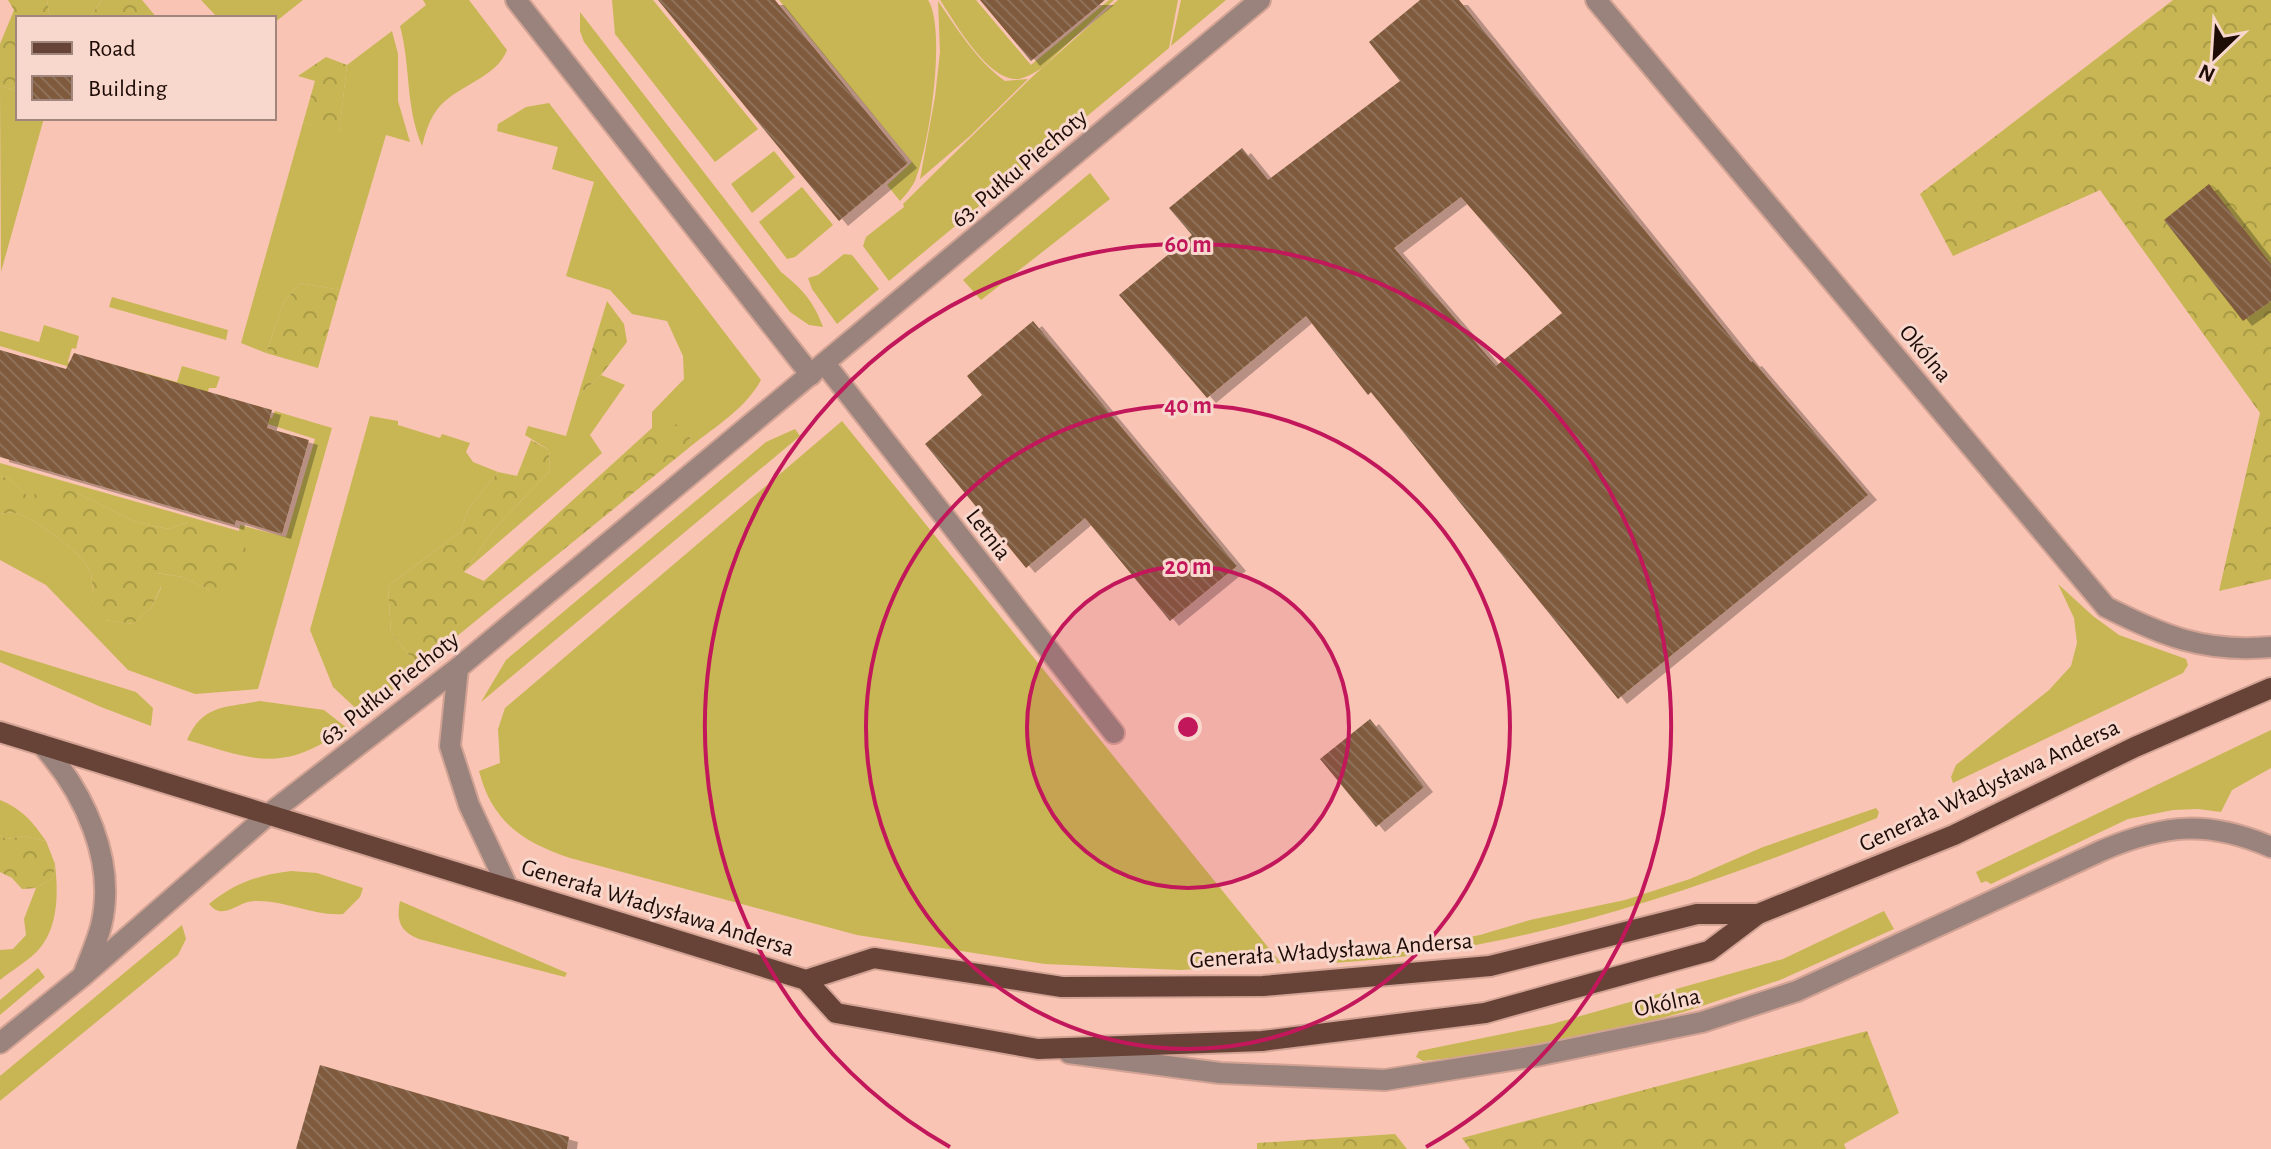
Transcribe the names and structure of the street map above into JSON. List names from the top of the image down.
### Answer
{
  "streets": {
    "main road": ["Generała Władysława Andersa"],
    "street": ["63. Pułku Piechoty", "Okólna", "Letnia"]
  },
  "crossings": [
    ["63. Pułku Piechoty", "Letnia"],
    ["63. Pułku Piechoty", "Generała Władysława Andersa"]
  ],
  "legend": ["Road", "Building"],
  "north": "bottom left",
  "rings": ["60 m", "40 m", "20 m"]
}
